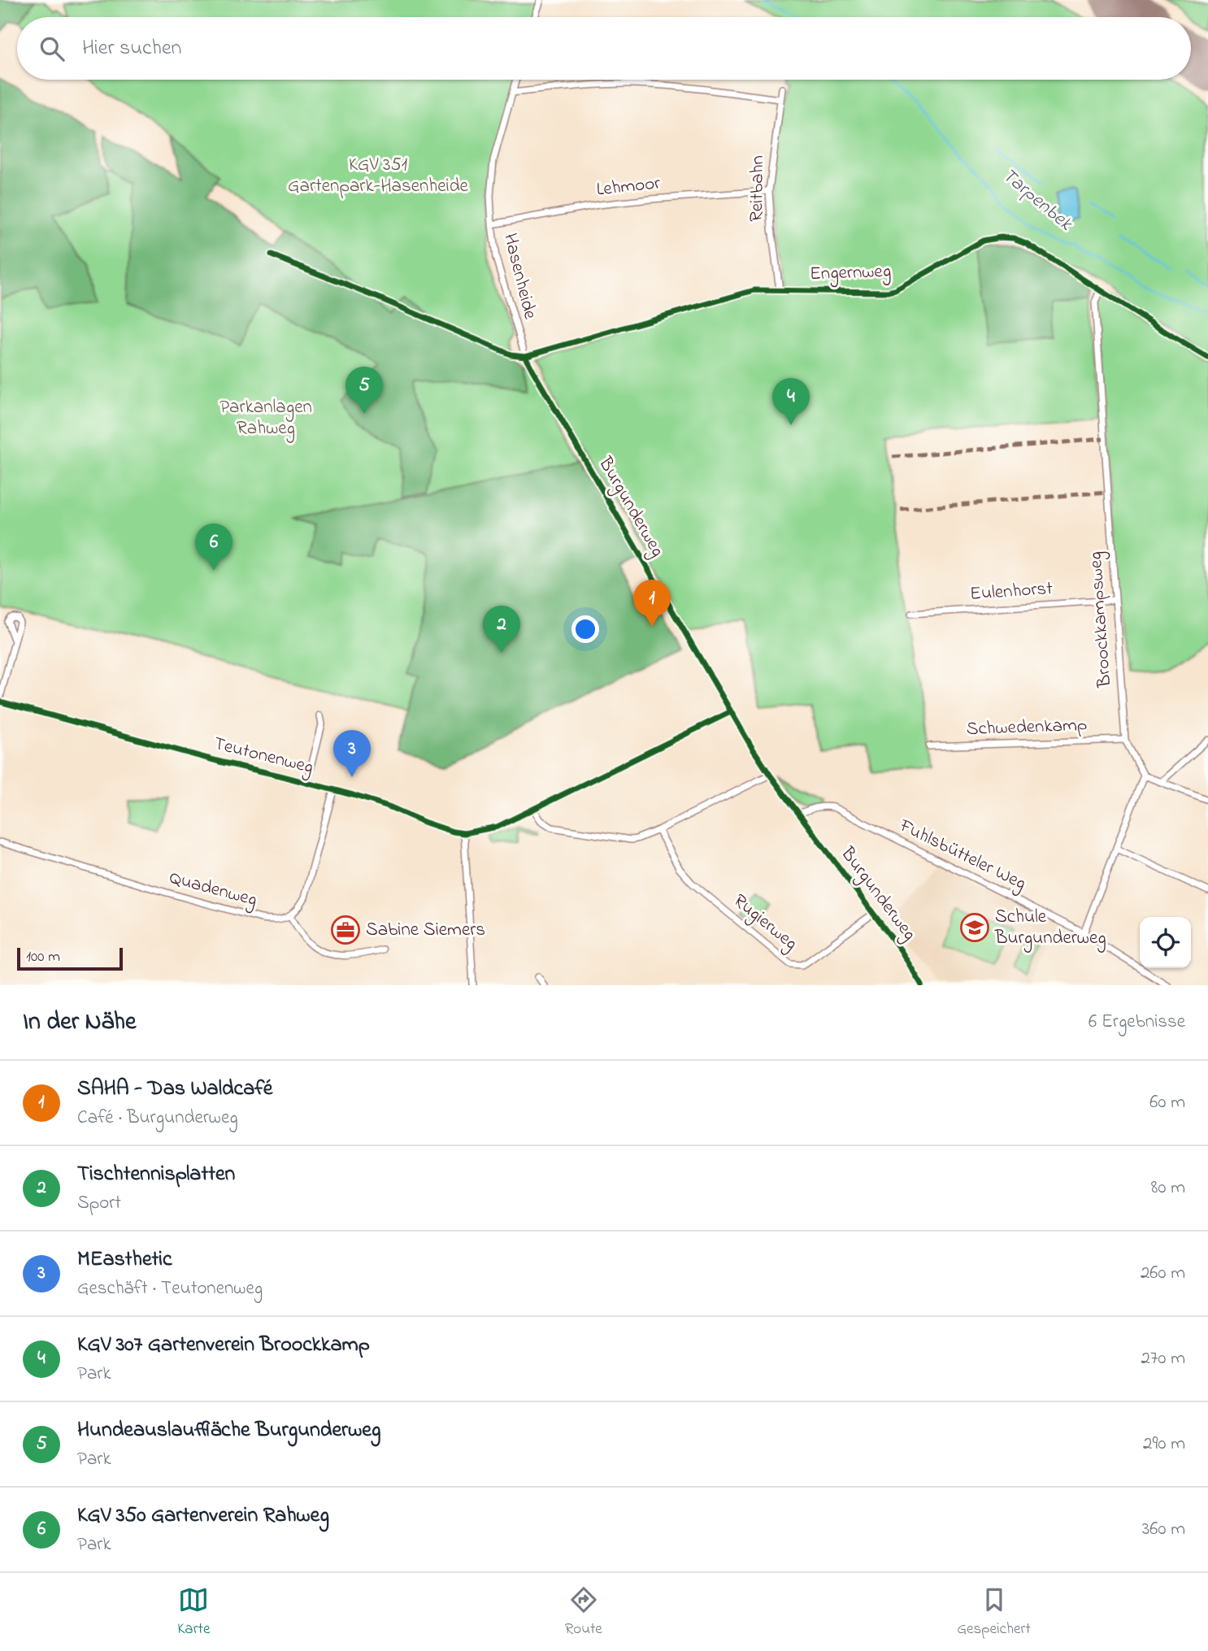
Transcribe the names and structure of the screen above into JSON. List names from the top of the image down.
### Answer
{
  "streets": {
    "street": [
      "Lehmoor",
      "Reitbahn",
      "Engernweg",
      "Hasenheide",
      "Burgunderweg",
      "Eulenhorst",
      "Broockkampsweg",
      "Schwedenkamp",
      "Teutonenweg",
      "Fuhlsbütteler Weg",
      "Quadenweg",
      "Rugierweg"
    ]
  },
  "crossings": [
    ["Lehmoor", "Reitbahn"],
    ["Lehmoor", "Hasenheide"],
    ["Reitbahn", "Engernweg"],
    ["Engernweg", "Hasenheide"],
    ["Engernweg", "Burgunderweg"],
    ["Engernweg", "Broockkampsweg"],
    ["Hasenheide", "Burgunderweg"],
    ["Burgunderweg", "Teutonenweg"],
    ["Burgunderweg", "Fuhlsbütteler Weg"],
    ["Burgunderweg", "Rugierweg"],
    ["Eulenhorst", "Broockkampsweg"],
    ["Broockkampsweg", "Schwedenkamp"]
  ],
  "water": ["Tarpenbek"],
  "parks": ["KGV 351 Gartenpark-Hasenheide", "Parkanlagen Rahweg"],
  "places": {
    "school or university": ["Schule Burgunderweg"],
    "office": ["Sabine Siemers"]
  },
  "scale_bar": "100 m",
  "page": {
    "search": "Hier suchen",
    "pins": [
      "5",
      "4",
      "6",
      "1",
      "2",
      "3"
    ],
    "scale": "100 m",
    "heading": ["In der Nähe", "6 Ergebnisse"],
    "list": [
      {
        "mark": "1",
        "name": "SAHA - Das Waldcafé",
        "note": "Café · Burgunderweg",
        "value": "60 m"
      },
      {
        "mark": "2",
        "name": "Tischtennisplatten",
        "note": "Sport",
        "value": "80 m"
      },
      {
        "mark": "3",
        "name": "MEasthetic",
        "note": "Geschäft · Teutonenweg",
        "value": "260 m"
      },
      {
        "mark": "4",
        "name": "KGV 307 Gartenverein Broockkamp",
        "note": "Park",
        "value": "270 m"
      },
      {
        "mark": "5",
        "name": "Hundeauslauffläche Burgunderweg",
        "note": "Park",
        "value": "290 m"
      },
      {
        "mark": "6",
        "name": "KGV 350 Gartenverein Rahweg",
        "note": "Park",
        "value": "360 m"
      }
    ],
    "nav": ["Karte", "Route", "Gespeichert"]
  }
}
